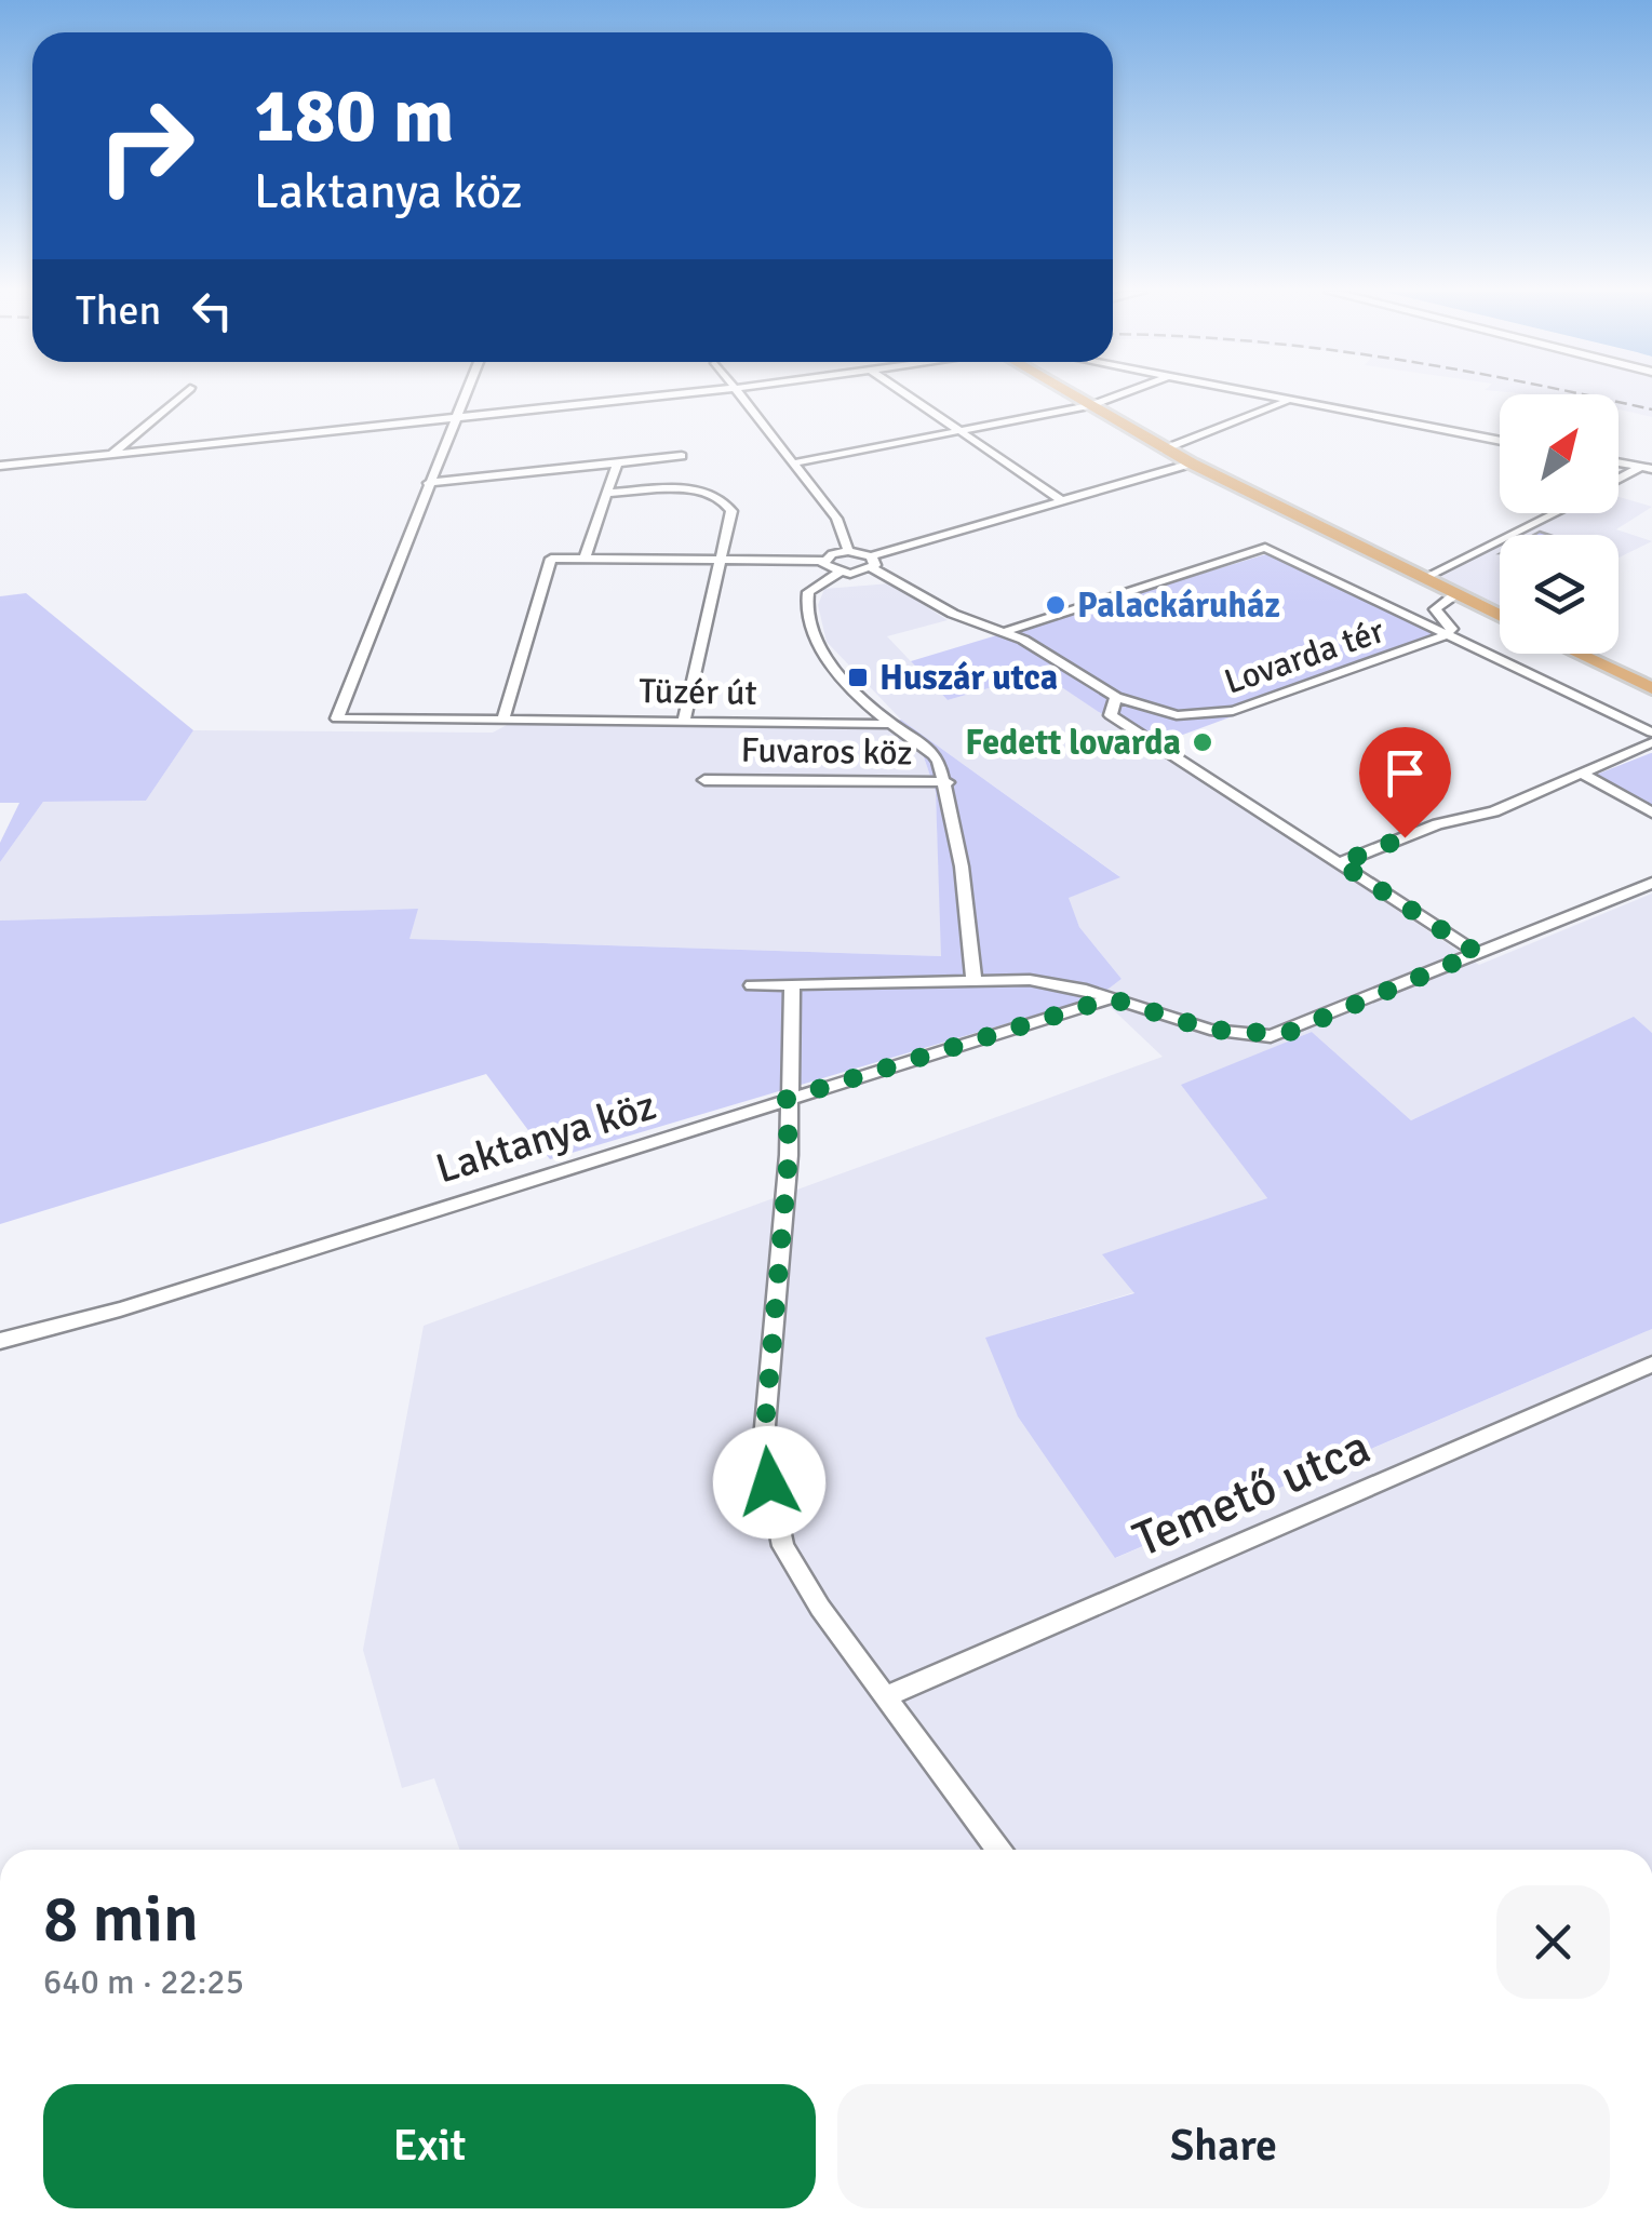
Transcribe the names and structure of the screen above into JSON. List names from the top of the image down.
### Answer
{
  "streets": {
    "street": [
      "Lovarda tér",
      "Tüzér út",
      "Fuvaros köz",
      "Laktanya köz",
      "Temető utca"
    ]
  },
  "places": {
    "other": ["Palackáruház", "Fedett lovarda"],
    "transit": ["Huszár utca"]
  },
  "north": "top right",
  "page": {
    "turn": ["180 m", "Laktanya köz"],
    "then": "Then",
    "heading": ["8 min", "640 m · 22:25"],
    "buttons": ["Exit", "Share"]
  }
}
